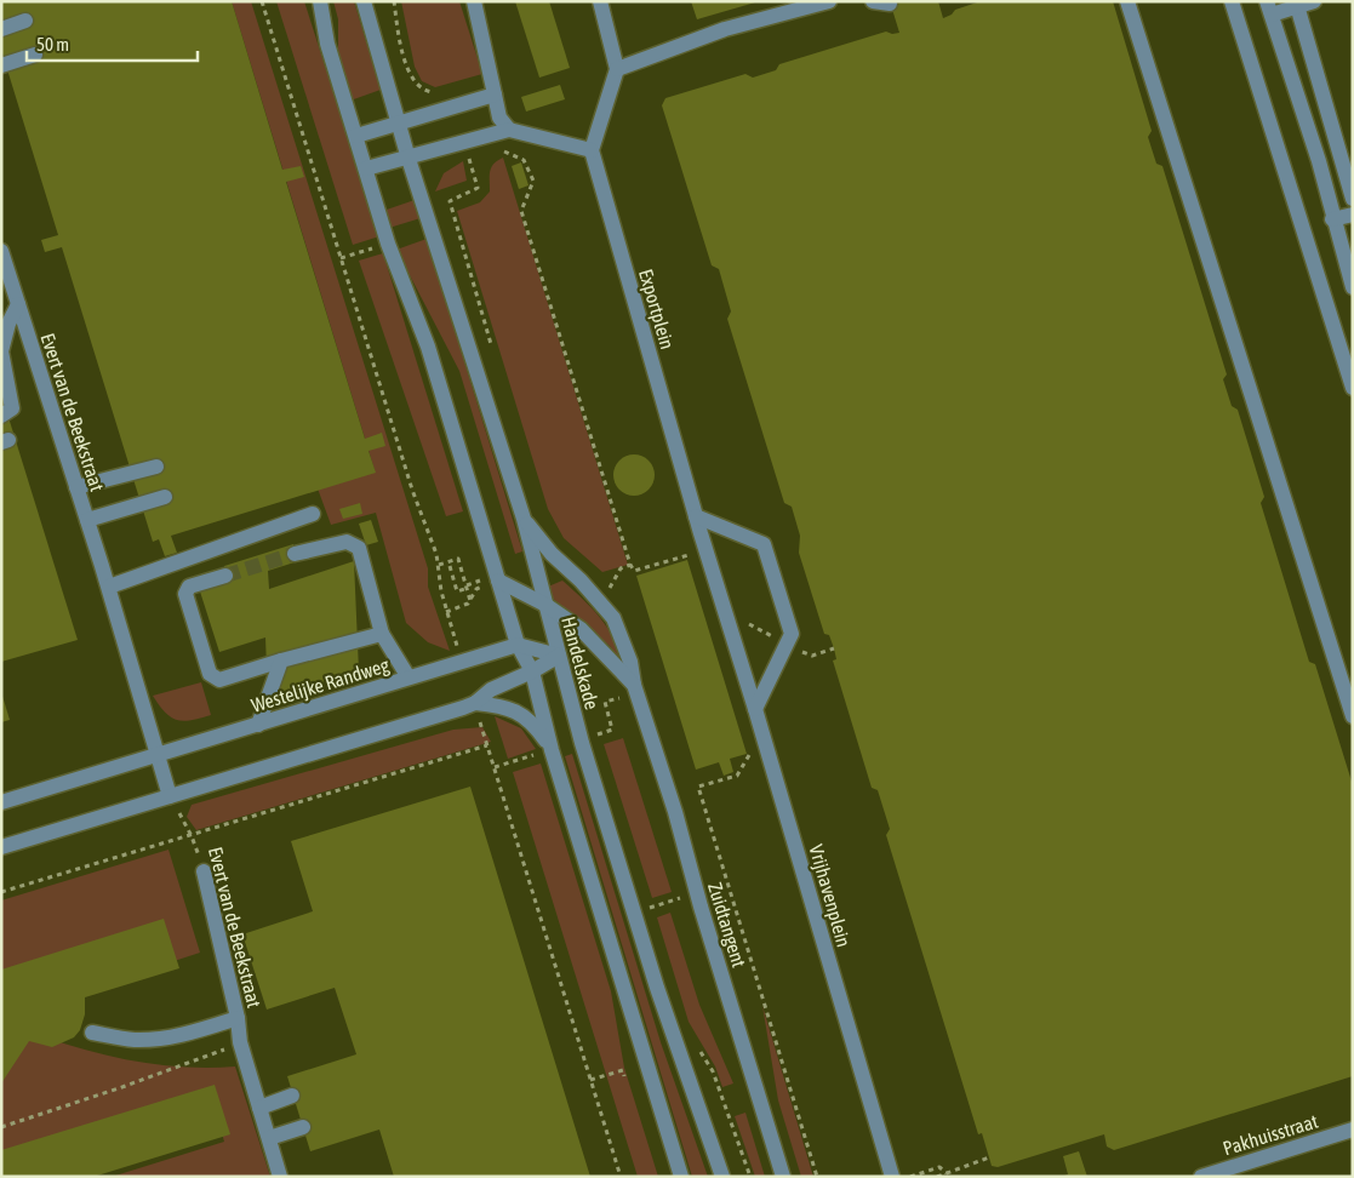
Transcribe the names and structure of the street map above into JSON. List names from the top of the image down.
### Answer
{
  "streets": {
    "street": [
      "Exportplein",
      "Evert van de Beekstraat",
      "Handelskade",
      "Westelijke Randweg",
      "Vrijhavenplein",
      "Zuidtangent",
      "Pakhuisstraat"
    ]
  },
  "crossings": [
    ["Exportplein", "Vrijhavenplein"],
    ["Evert van de Beekstraat", "Westelijke Randweg"],
    ["Handelskade", "Zuidtangent"]
  ],
  "scale_bar": "50 m"
}
